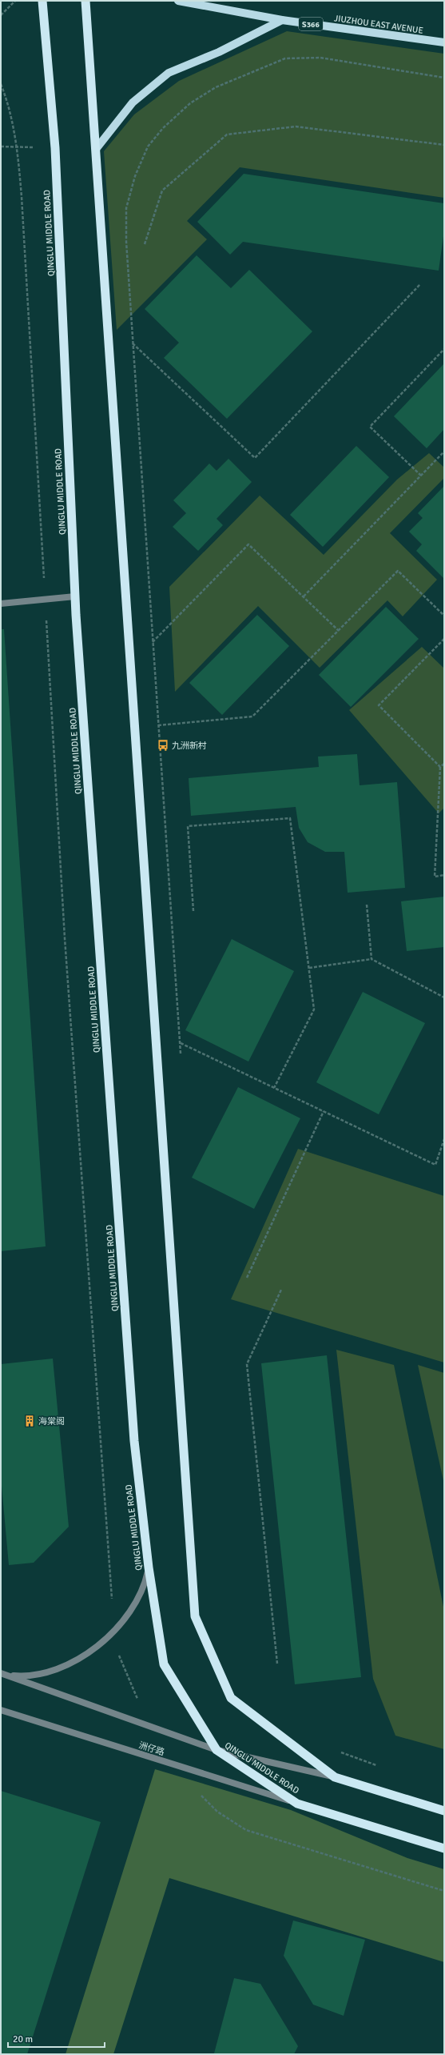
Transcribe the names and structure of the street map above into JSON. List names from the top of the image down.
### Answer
{
  "streets": {
    "highway": ["QINGLU MIDDLE ROAD"],
    "main road": ["S366", "JIUZHOU EAST AVENUE"],
    "street": ["洲仔路"]
  },
  "crossings": [
    ["QINGLU MIDDLE ROAD", "洲仔路"]
  ],
  "places": {
    "bus stop": ["九洲新村"],
    "building": ["海棠阁"]
  },
  "scale_bar": "20 m"
}
